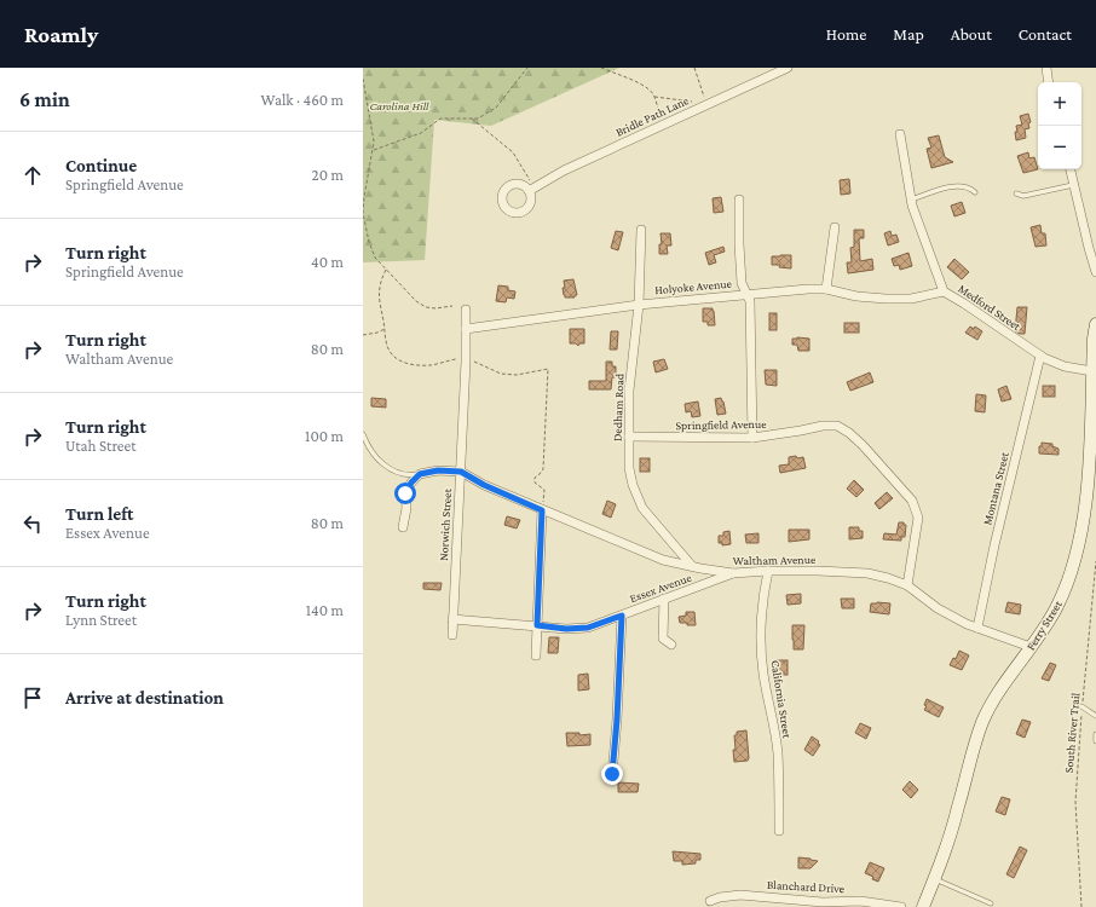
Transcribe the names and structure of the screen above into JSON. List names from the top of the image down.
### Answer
{
  "streets": {
    "main road": ["Ferry Street"],
    "street": [
      "Bridle Path Lane",
      "Holyoke Avenue",
      "Medford Street",
      "Dedham Road",
      "Springfield Avenue",
      "Montana Street",
      "Norwich Street",
      "Waltham Avenue",
      "Essex Avenue",
      "California Street",
      "Blanchard Drive"
    ],
    "path": ["South River Trail"]
  },
  "crossings": [
    ["Holyoke Avenue", "Medford Street"],
    ["Holyoke Avenue", "Dedham Road"],
    ["Holyoke Avenue", "Norwich Street"],
    ["Medford Street", "Montana Street"],
    ["Medford Street", "Ferry Street"],
    ["Dedham Road", "Springfield Avenue"],
    ["Dedham Road", "Waltham Avenue"],
    ["Springfield Avenue", "Waltham Avenue"],
    ["Montana Street", "Waltham Avenue"],
    ["Norwich Street", "Waltham Avenue"],
    ["Norwich Street", "Essex Avenue"],
    ["Waltham Avenue", "Essex Avenue"],
    ["Waltham Avenue", "Ferry Street"],
    ["Waltham Avenue", "California Street"]
  ],
  "parks": ["Carolina Hill"],
  "page": {
    "header": "Roamly",
    "nav": [
      "Home",
      "Map",
      "About",
      "Contact"
    ],
    "heading": ["6 min", "Walk · 460 m"],
    "map_buttons": ["+", "−"],
    "list": [
      ["Continue", "Springfield Avenue", "20 m"],
      ["Turn right", "Springfield Avenue", "40 m"],
      ["Turn right", "Waltham Avenue", "80 m"],
      ["Turn right", "Utah Street", "100 m"],
      ["Turn left", "Essex Avenue", "80 m"],
      ["Turn right", "Lynn Street", "140 m"],
      "Arrive at destination"
    ]
  }
}
